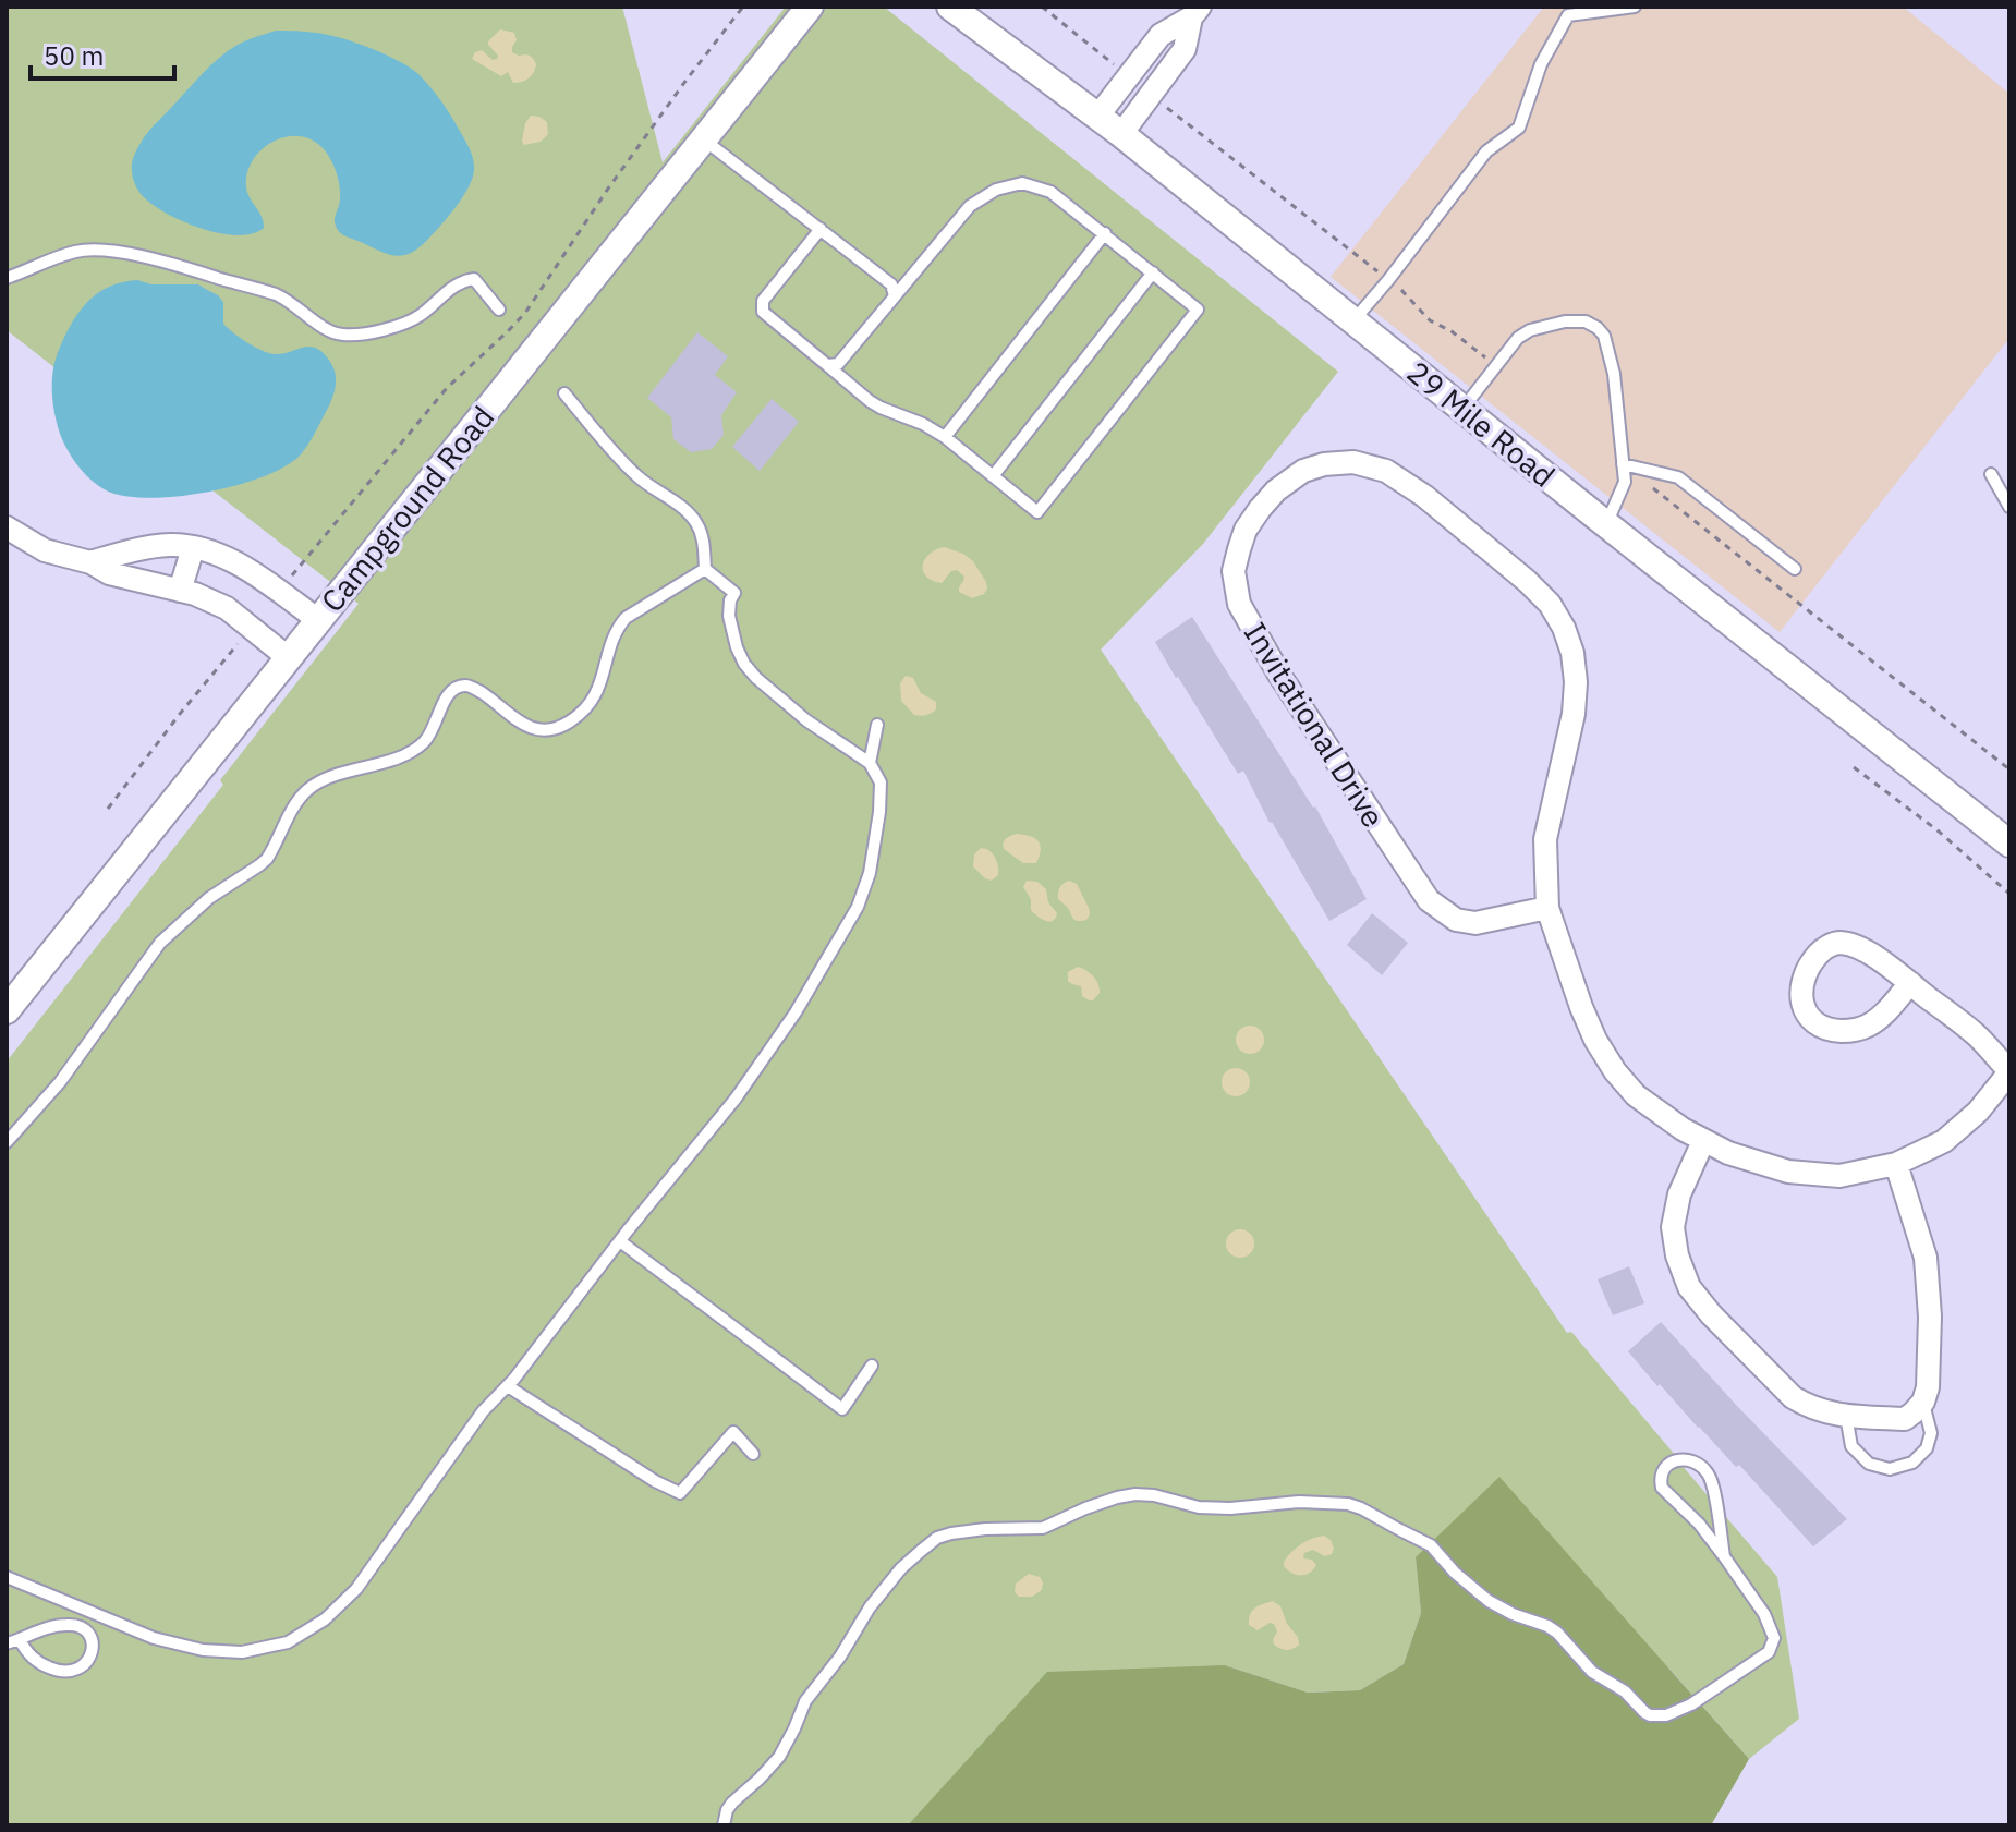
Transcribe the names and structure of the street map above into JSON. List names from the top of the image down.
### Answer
{
  "streets": {
    "street": ["29 Mile Road", "Campground Road", "Invitational Drive"]
  },
  "scale_bar": "50 m"
}
